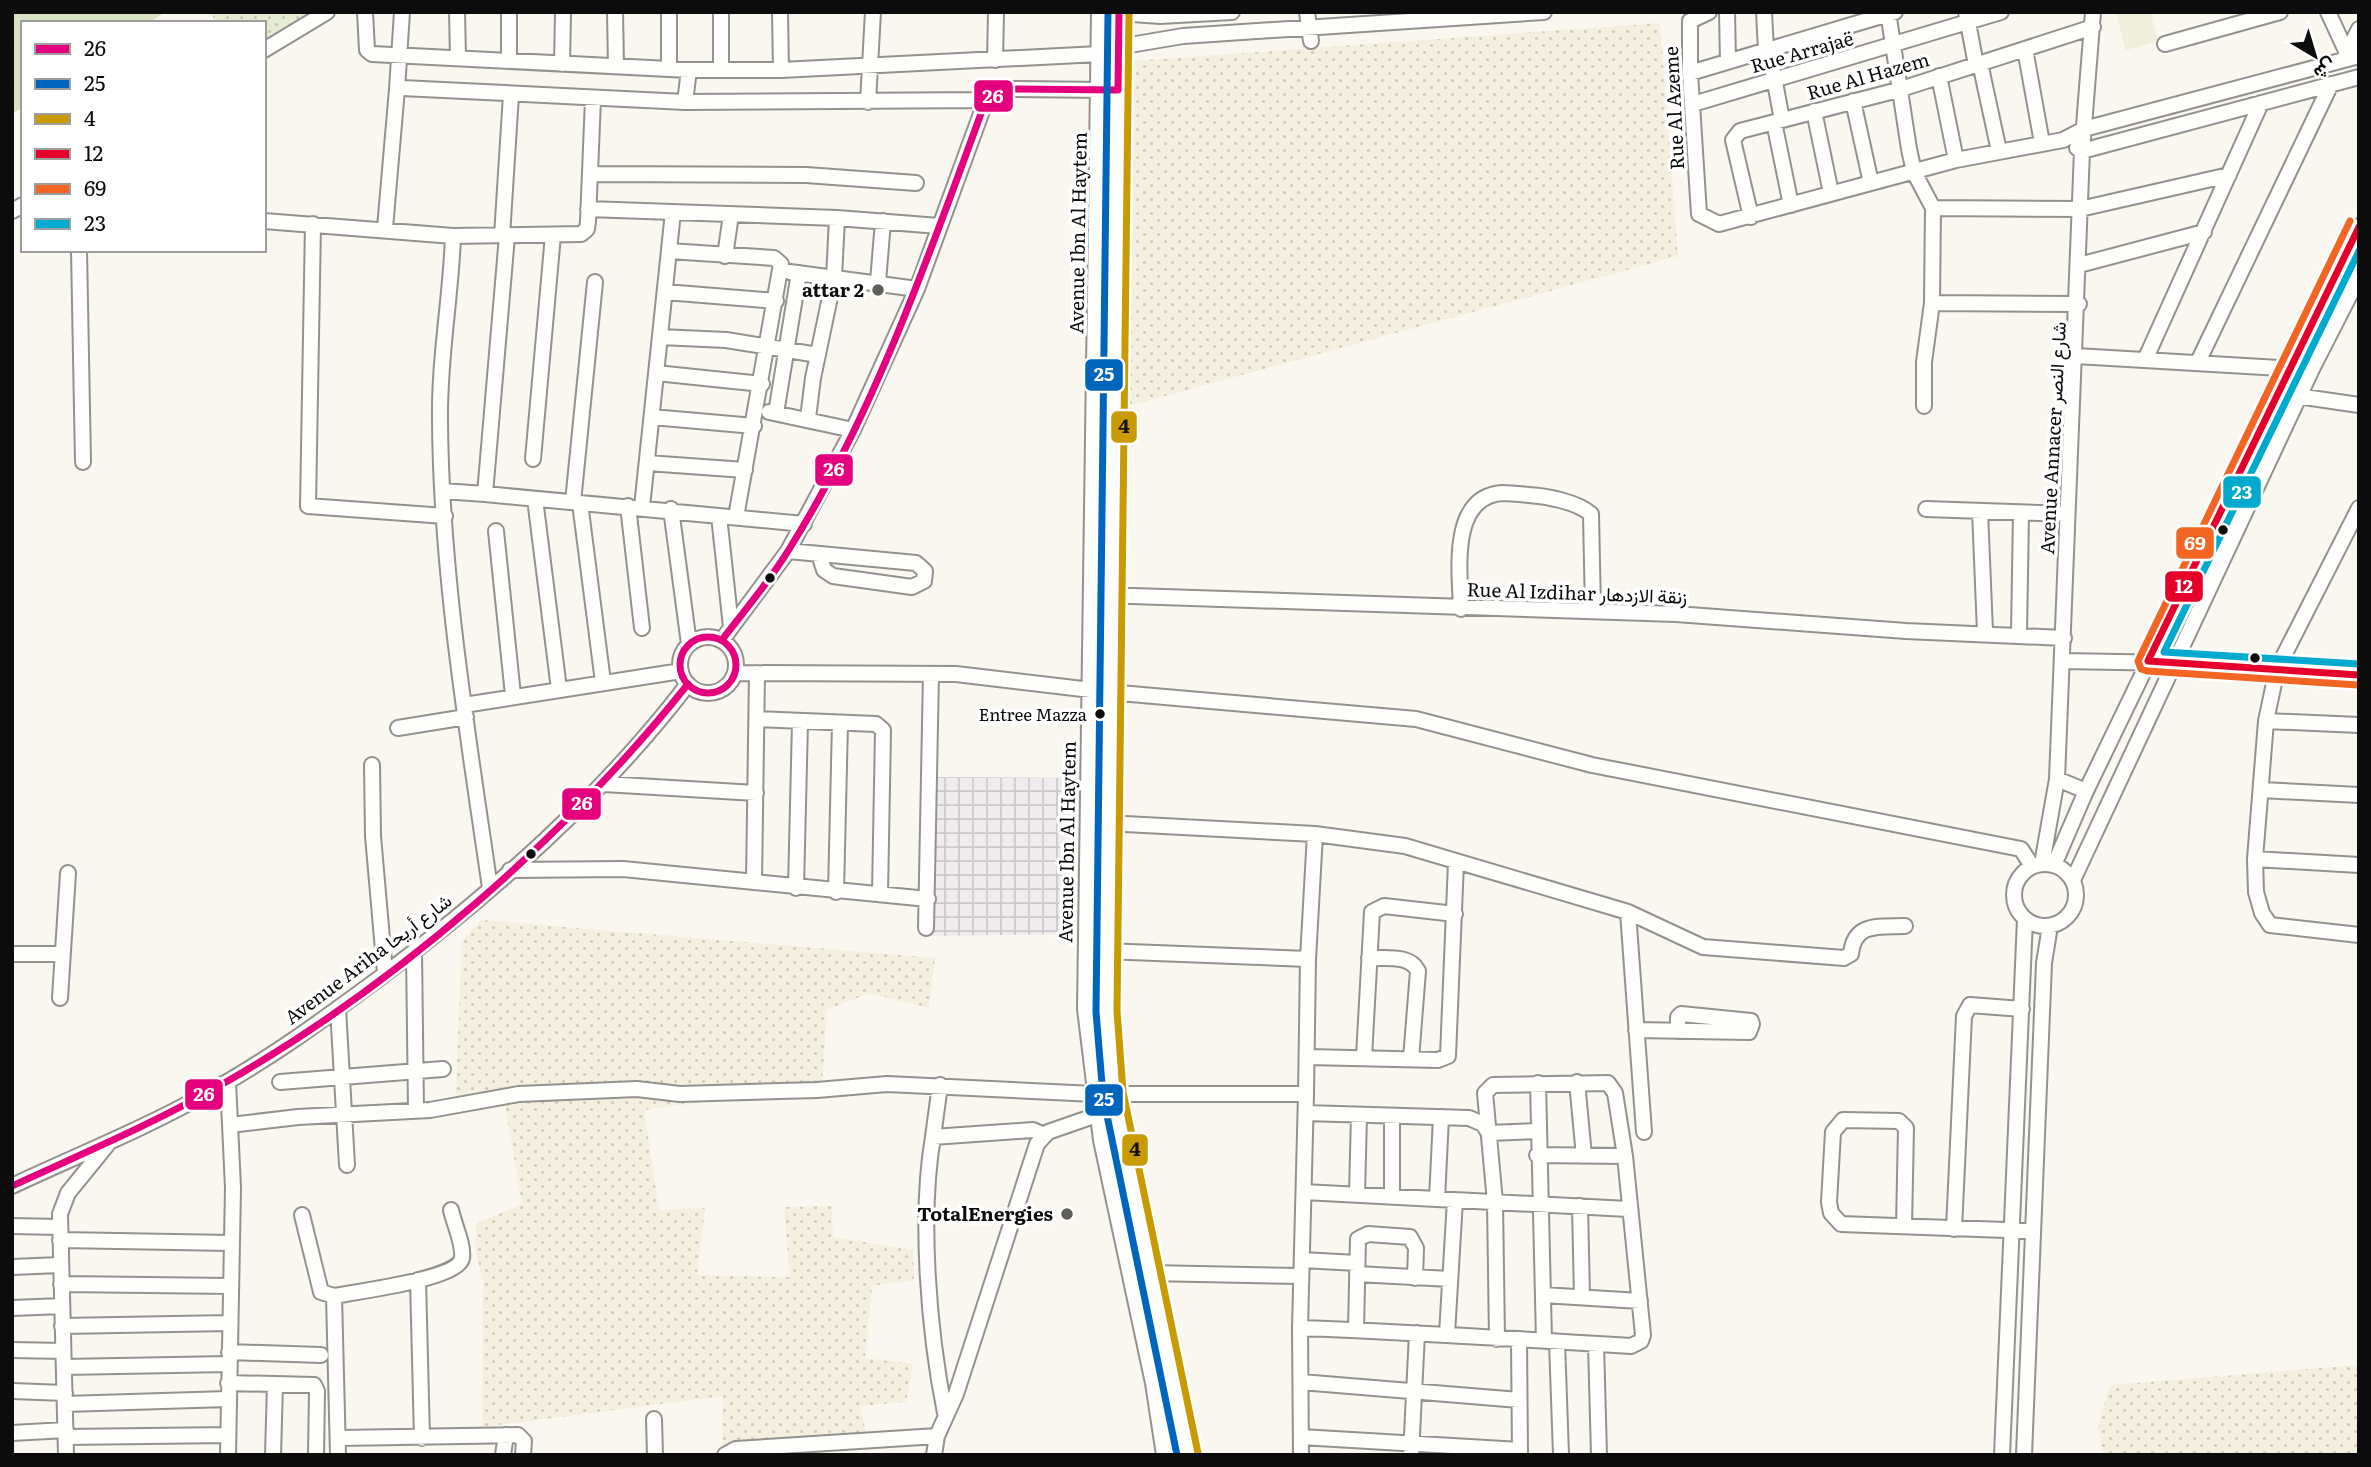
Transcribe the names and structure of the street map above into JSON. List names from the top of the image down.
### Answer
{
  "streets": {
    "street": [
      "Rue Arrajaë",
      "Rue Al Hazem",
      "Rue Al Azeme",
      "Avenue Ibn Al Haytem",
      "Avenue Annacer شارع النصر",
      "Rue Al Izdihar زنقة الازدهار",
      "Avenue Ariha شارع أريحا"
    ]
  },
  "crossings": [
    ["Rue Arrajaë", "Rue Al Azeme"],
    ["Rue Al Hazem", "Rue Al Azeme"],
    ["Rue Al Hazem", "Avenue Annacer شارع النصر"],
    ["Avenue Ibn Al Haytem", "Rue Al Izdihar زنقة الازدهار"],
    ["Avenue Annacer شارع النصر", "Rue Al Izdihar زنقة الازدهار"]
  ],
  "places": ["attar 2", "Entree Mazza", "TotalEnergies"],
  "lines": [
    "transit line 26",
    "transit line 25",
    "transit line 4",
    "transit line 69",
    "transit line 12",
    "transit line 23"
  ],
  "legend": [
    "26",
    "25",
    "4",
    "12",
    "69",
    "23"
  ],
  "north": "bottom right"
}
